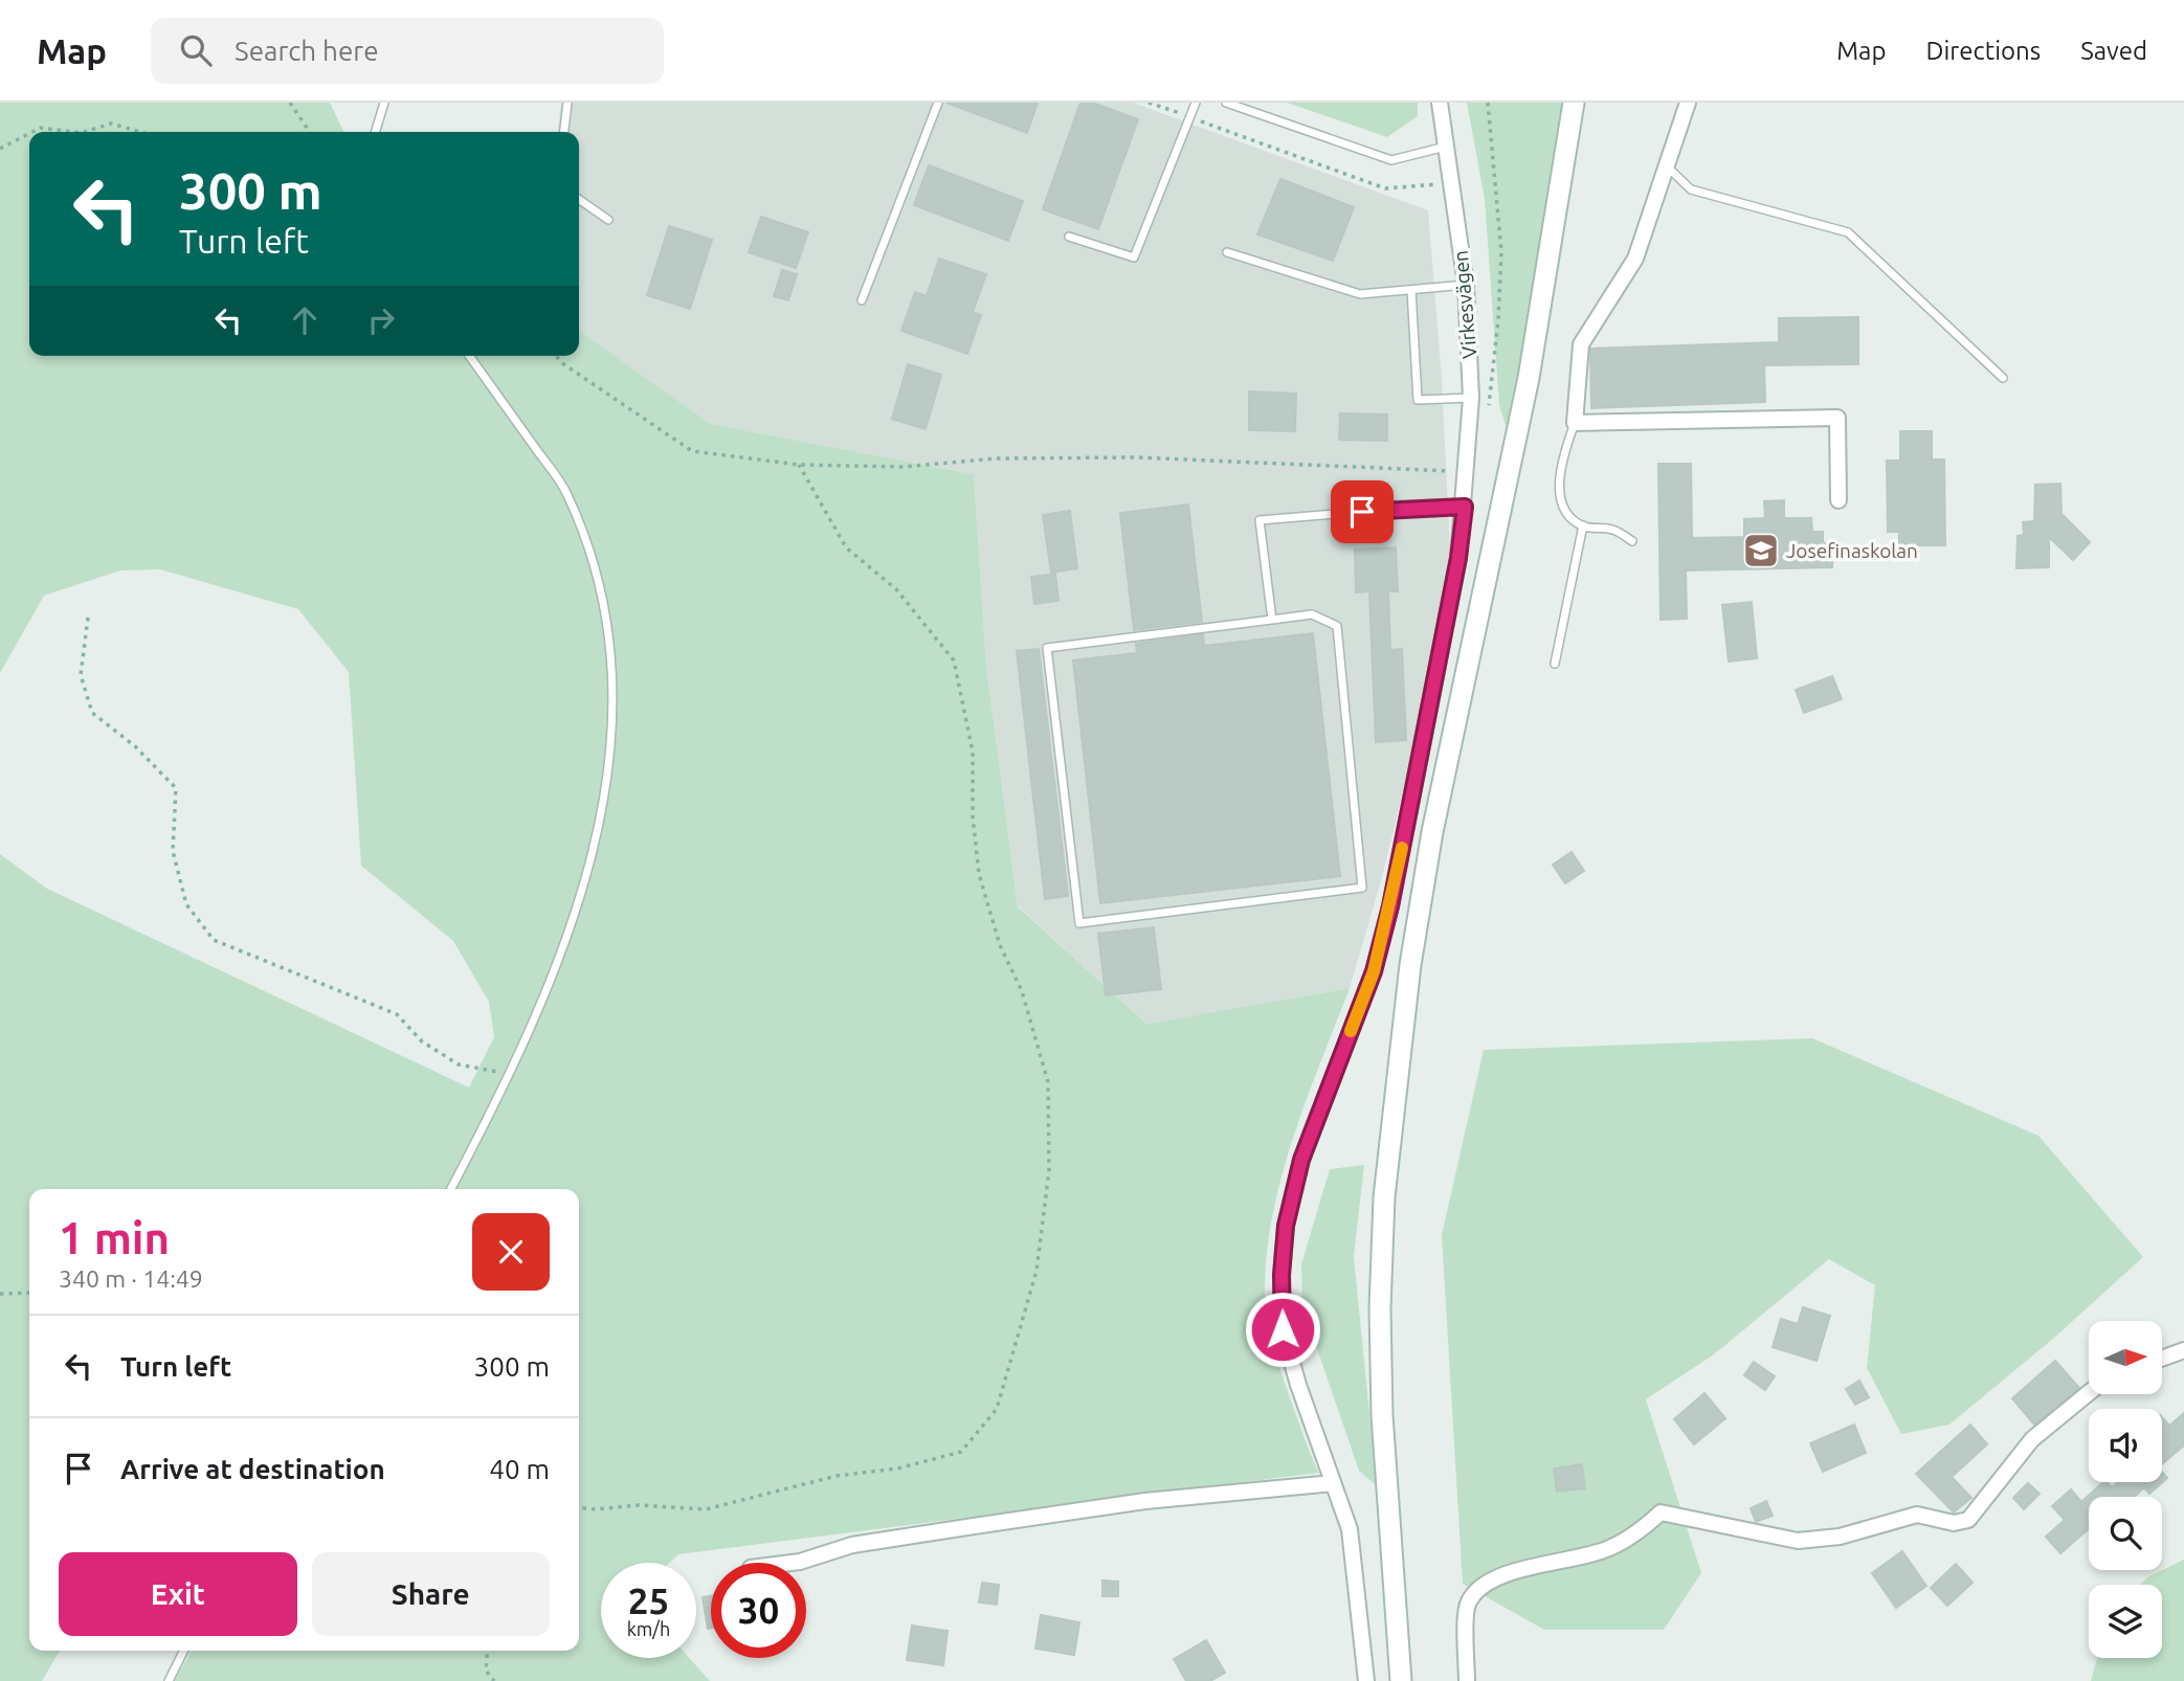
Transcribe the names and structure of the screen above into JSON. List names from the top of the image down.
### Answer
{
  "streets": {
    "street": ["Virkesvägen"]
  },
  "places": {
    "school or university": ["Josefinaskolan"]
  },
  "north": "right",
  "page": {
    "header": "Map",
    "search": "Search here",
    "nav": ["Map", "Directions", "Saved"],
    "turn": ["300 m", "Turn left"],
    "heading": ["1 min", "340 m · 14:49"],
    "list": [
      {
        "name": "Turn left",
        "value": "300 m"
      },
      {
        "name": "Arrive at destination",
        "value": "40 m"
      }
    ],
    "buttons": ["Exit", "Share"],
    "speed": "25 km/h",
    "limit": "30"
  }
}
